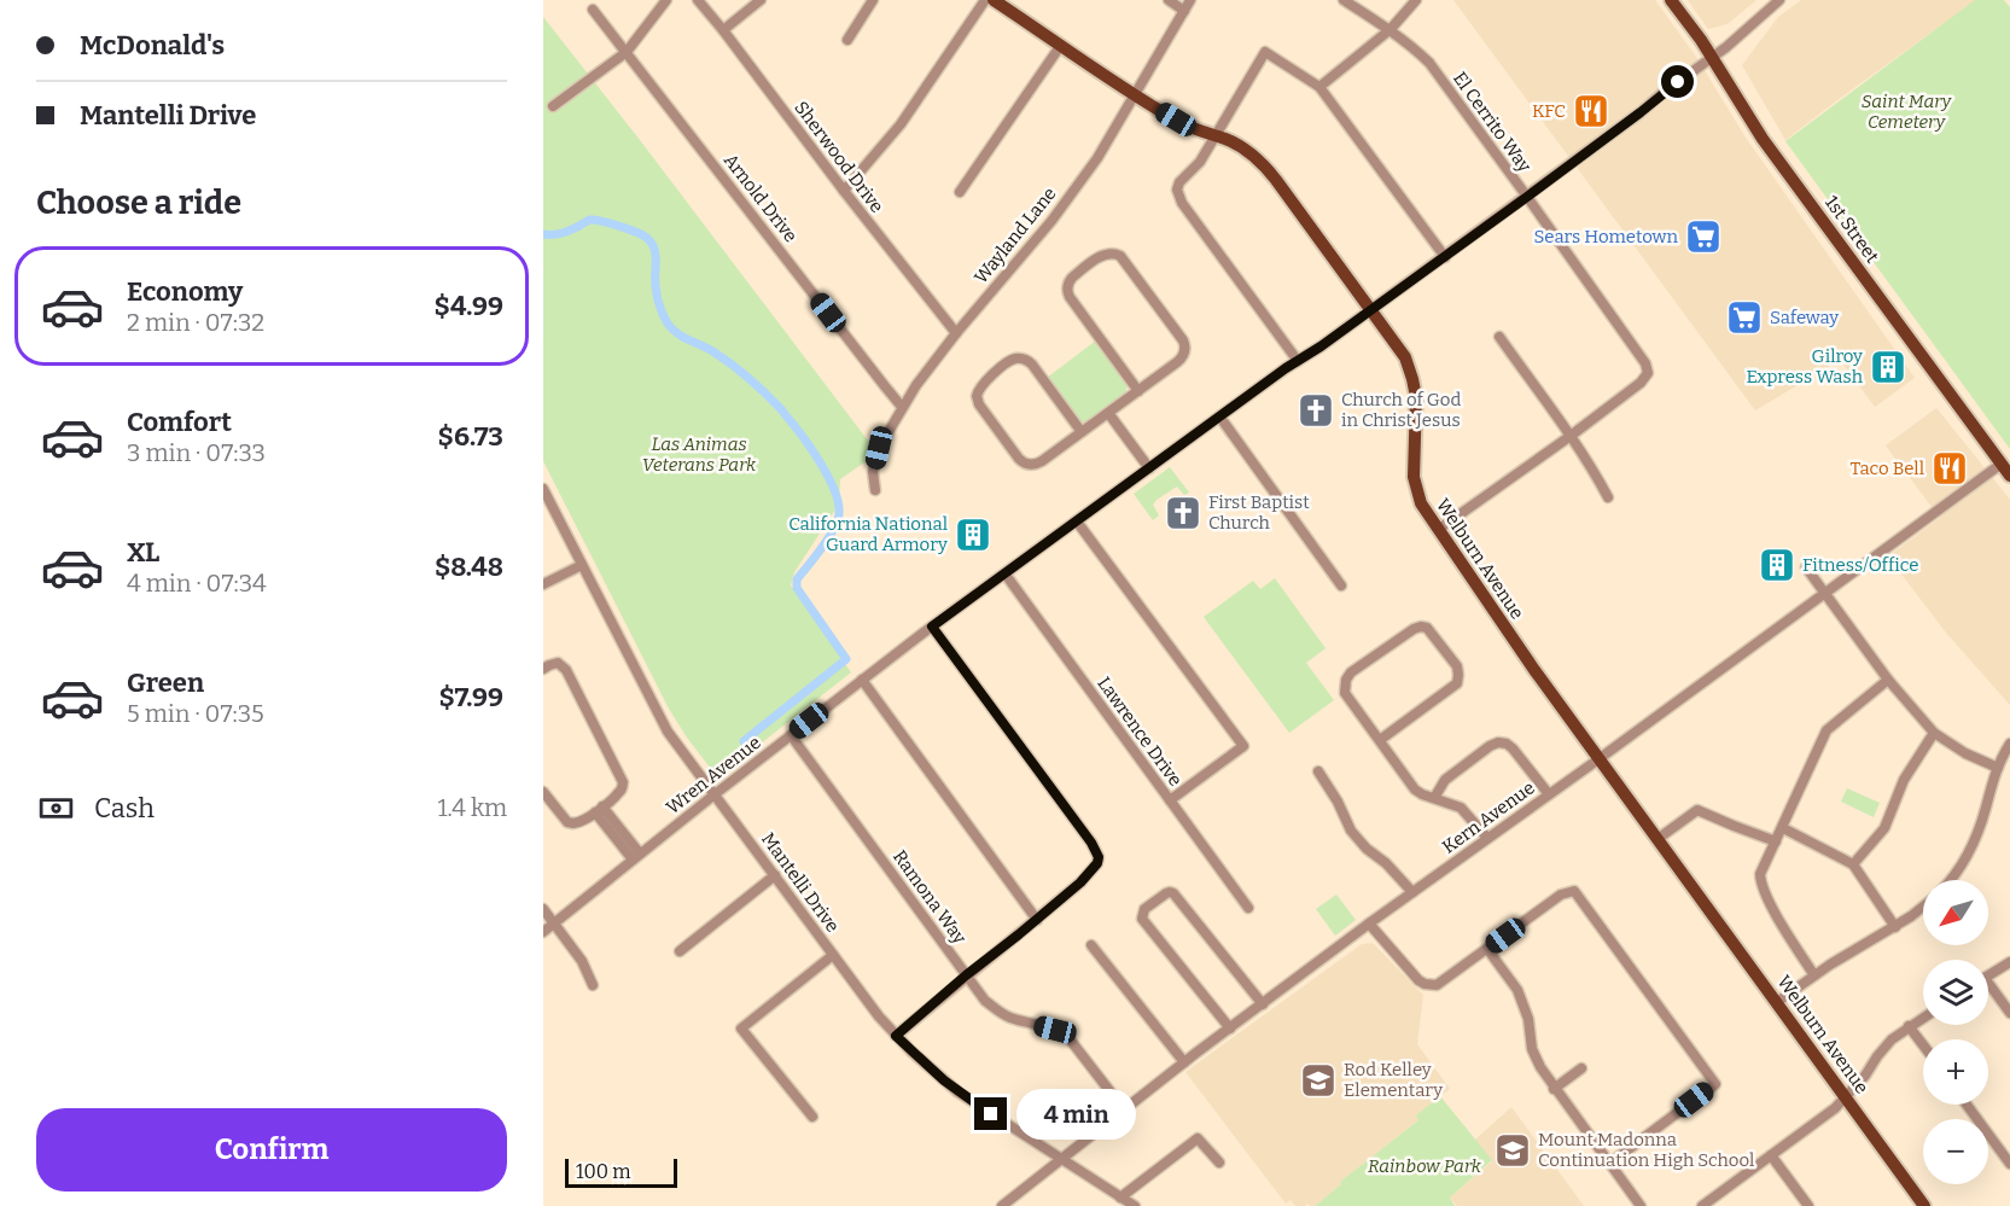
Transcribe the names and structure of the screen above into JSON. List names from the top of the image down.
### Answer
{
  "streets": {
    "main road": ["1st Street", "Welburn Avenue"],
    "street": [
      "El Cerrito Way",
      "Sherwood Drive",
      "Arnold Drive",
      "Wayland Lane",
      "Lawrence Drive",
      "Wren Avenue",
      "Kern Avenue",
      "Mantelli Drive",
      "Ramona Way"
    ]
  },
  "crossings": [
    ["El Cerrito Way", "Wren Avenue"],
    ["Sherwood Drive", "Wayland Lane"],
    ["Arnold Drive", "Wayland Lane"],
    ["1st Street", "Wren Avenue"],
    ["1st Street", "Kern Avenue"],
    ["Wayland Lane", "Welburn Avenue"],
    ["Welburn Avenue", "Wren Avenue"],
    ["Welburn Avenue", "Kern Avenue"],
    ["Lawrence Drive", "Wren Avenue"],
    ["Wren Avenue", "Mantelli Drive"],
    ["Wren Avenue", "Ramona Way"],
    ["Kern Avenue", "Mantelli Drive"],
    ["Kern Avenue", "Ramona Way"]
  ],
  "parks": ["Saint Mary Cemetery", "Las Animas Veterans Park", "Rainbow Park"],
  "places": {
    "restaurant": ["KFC", "Taco Bell"],
    "supermarket": ["Sears Hometown", "Safeway"],
    "building": ["Gilroy Express Wash", "California National Guard Armory", "Fitness/Office"],
    "church": ["Church of God in Christ Jesus", "First Baptist Church"],
    "school or university": ["Rod Kelley Elementary", "Mount Madonna Continuation High School"]
  },
  "scale_bar": "100 m",
  "north": "bottom left",
  "page": {
    "banner": ["McDonald's", "Mantelli Drive"],
    "heading": "Choose a ride",
    "list": [
      {
        "name": "Economy",
        "note": "2 min · 07:32",
        "value": "$4.99"
      },
      {
        "name": "Comfort",
        "note": "3 min · 07:33",
        "value": "$6.73"
      },
      {
        "name": "XL",
        "note": "4 min · 07:34",
        "value": "$8.48"
      },
      {
        "name": "Green",
        "note": "5 min · 07:35",
        "value": "$7.99"
      }
    ],
    "pay": ["Cash", "1.4 km"],
    "map_buttons": ["+", "−"],
    "bubble": "4 min",
    "buttons": "Confirm",
    "scale": "100 m"
  }
}
